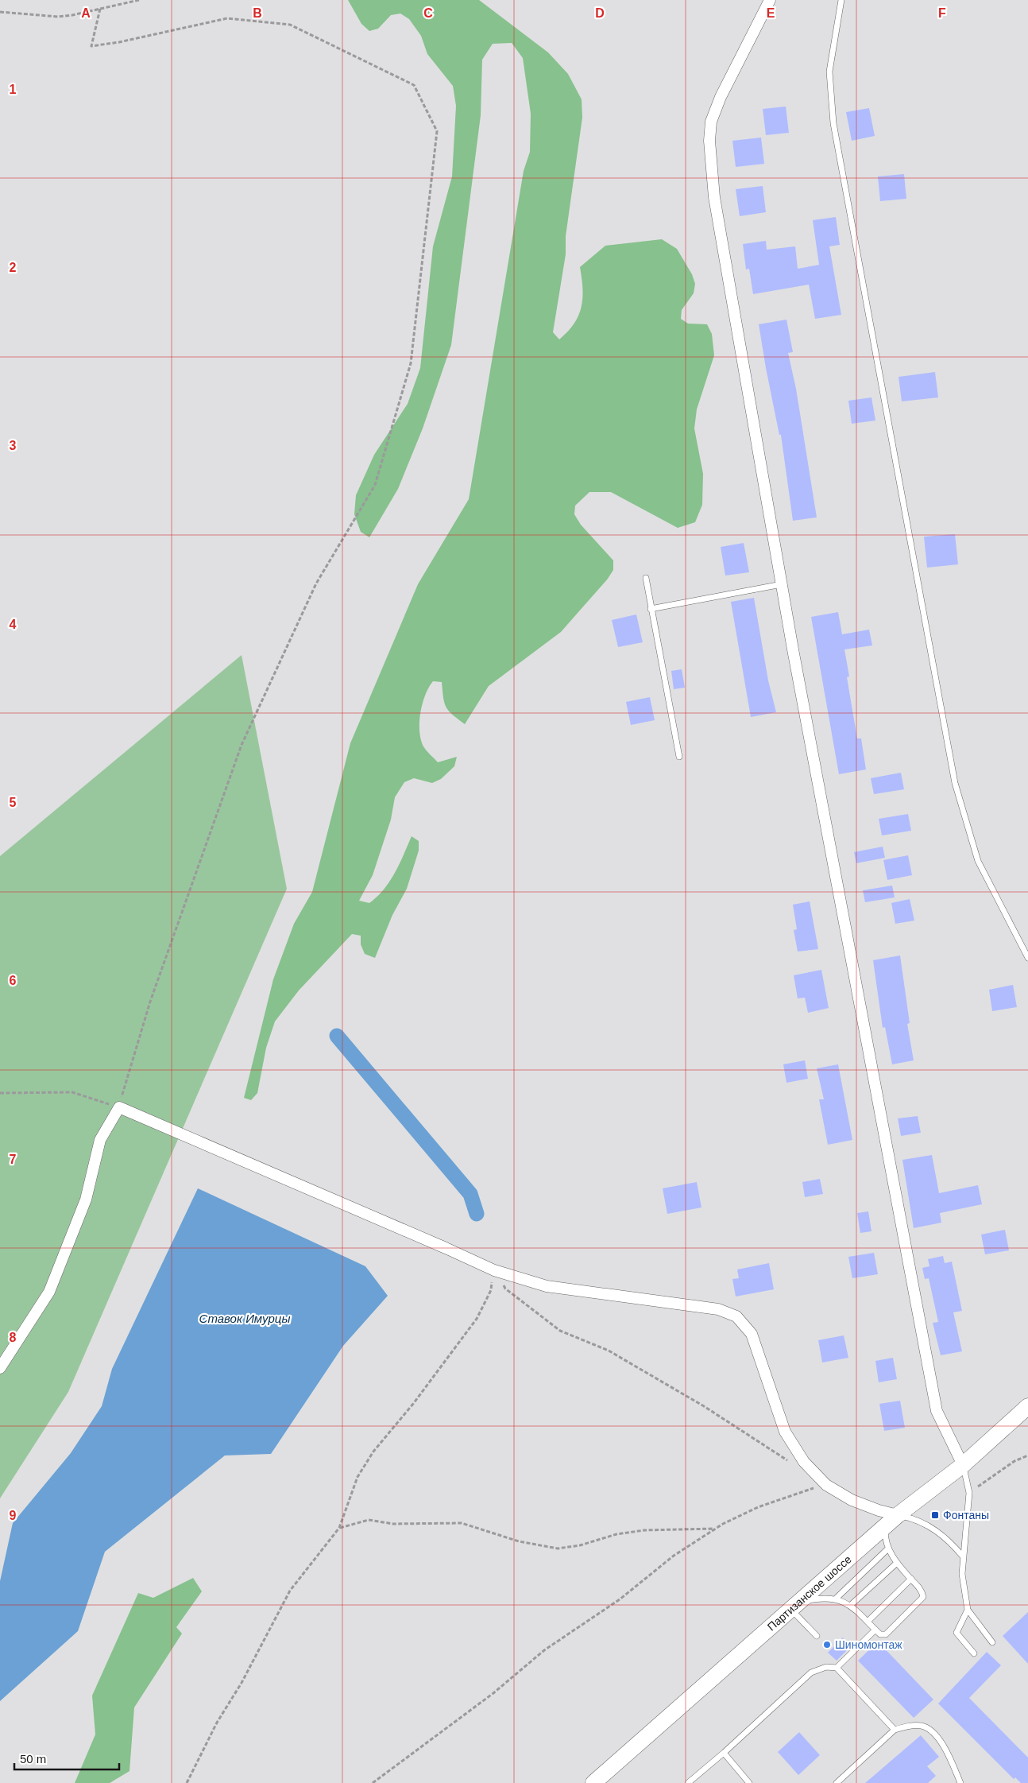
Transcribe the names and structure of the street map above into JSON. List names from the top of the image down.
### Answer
{
  "streets": {
    "main road": ["Партизанское шоссе"]
  },
  "water": ["Ставок Имурцы"],
  "places": {
    "transit": ["Фонтаны"],
    "other": ["Шиномонтаж"]
  },
  "scale_bar": "50 m",
  "grid": {
    "columns": [
      "A",
      "B",
      "C",
      "D",
      "E",
      "F"
    ],
    "rows": [
      "1",
      "2",
      "3",
      "4",
      "5",
      "6",
      "7",
      "8",
      "9"
    ]
  }
}
